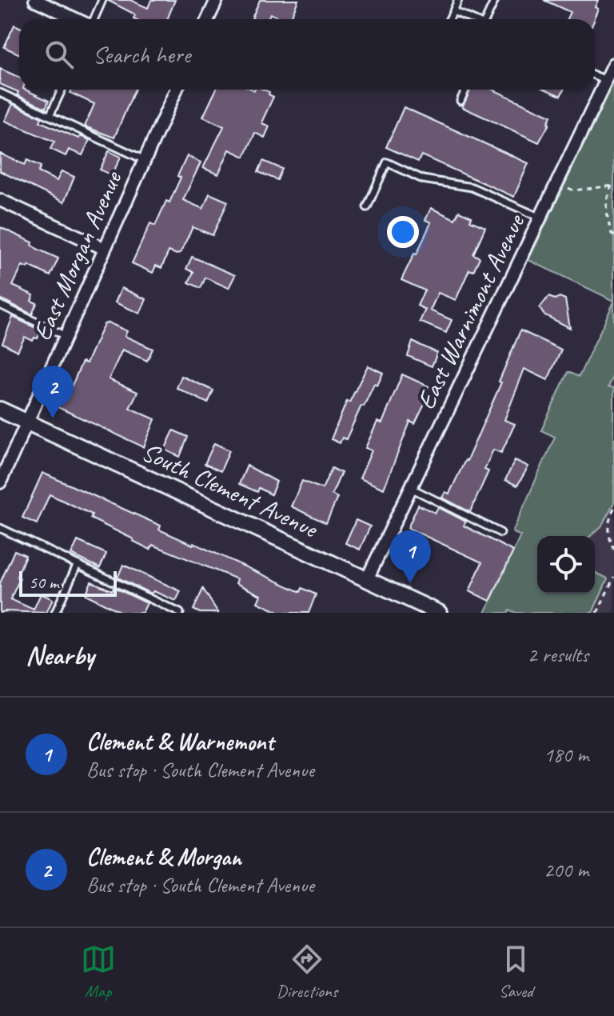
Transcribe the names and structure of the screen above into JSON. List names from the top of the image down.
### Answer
{
  "streets": {
    "street": ["East Morgan Avenue", "East Warnimont Avenue", "South Clement Avenue"]
  },
  "crossings": [
    ["East Morgan Avenue", "South Clement Avenue"],
    ["East Warnimont Avenue", "South Clement Avenue"]
  ],
  "scale_bar": "50 m",
  "page": {
    "search": "Search here",
    "pins": ["2", "1"],
    "scale": "50 m",
    "heading": ["Nearby", "2 results"],
    "list": [
      {
        "mark": "1",
        "name": "Clement & Warnemont",
        "note": "Bus stop · South Clement Avenue",
        "value": "180 m"
      },
      {
        "mark": "2",
        "name": "Clement & Morgan",
        "note": "Bus stop · South Clement Avenue",
        "value": "200 m"
      }
    ],
    "nav": ["Map", "Directions", "Saved"]
  }
}
